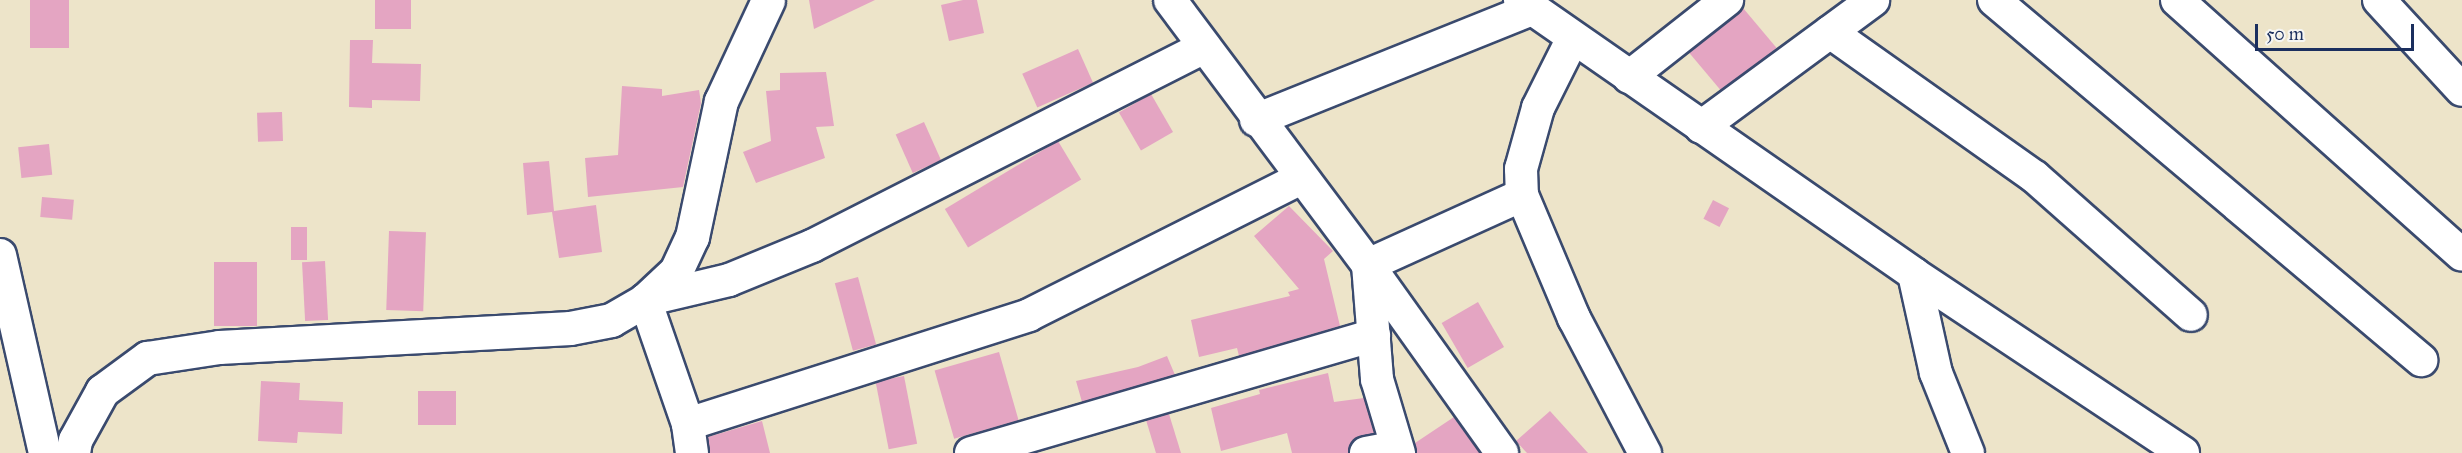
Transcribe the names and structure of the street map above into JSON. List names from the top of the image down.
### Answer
{
  "scale_bar": "50 m"
}
